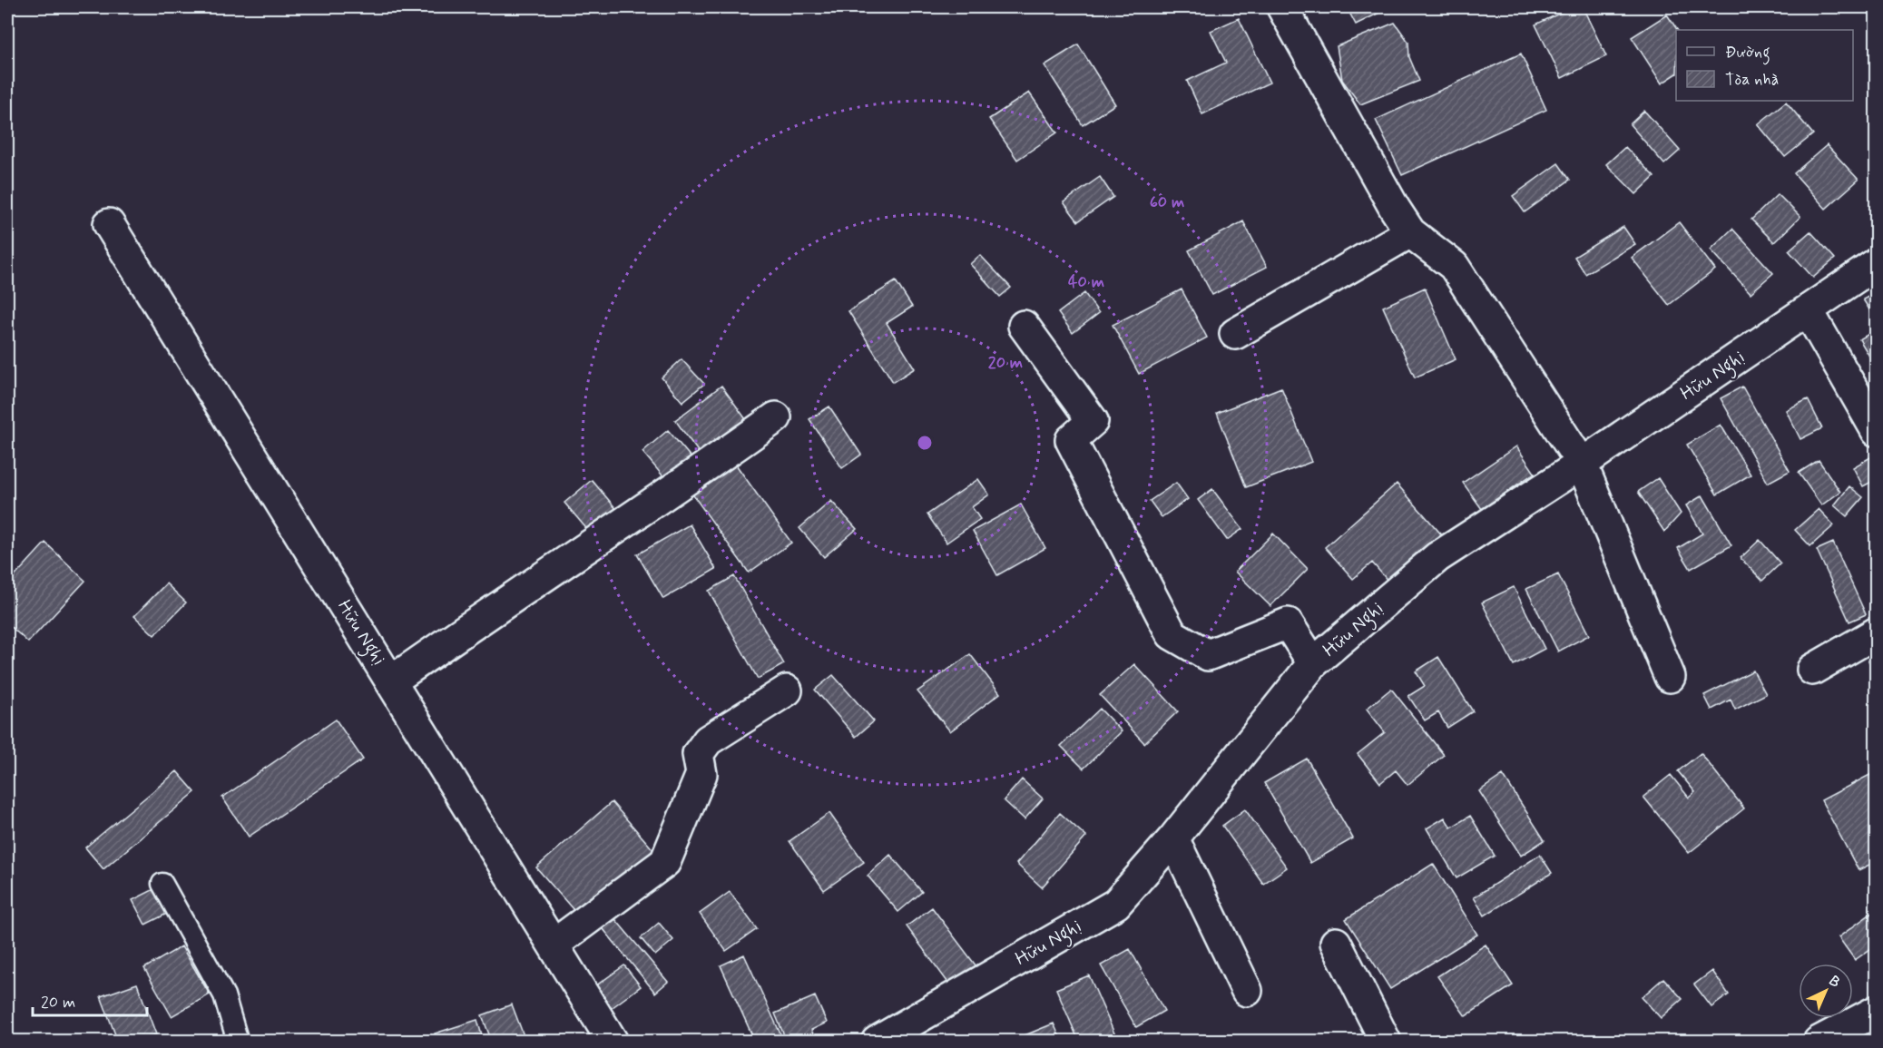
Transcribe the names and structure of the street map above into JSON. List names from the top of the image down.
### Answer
{
  "streets": {
    "street": ["Hữu Nghị"]
  },
  "legend": ["Đường", "Tòa nhà"],
  "scale_bar": "20 m",
  "north": "top right",
  "rings": ["60 m", "40 m", "20 m"]
}
